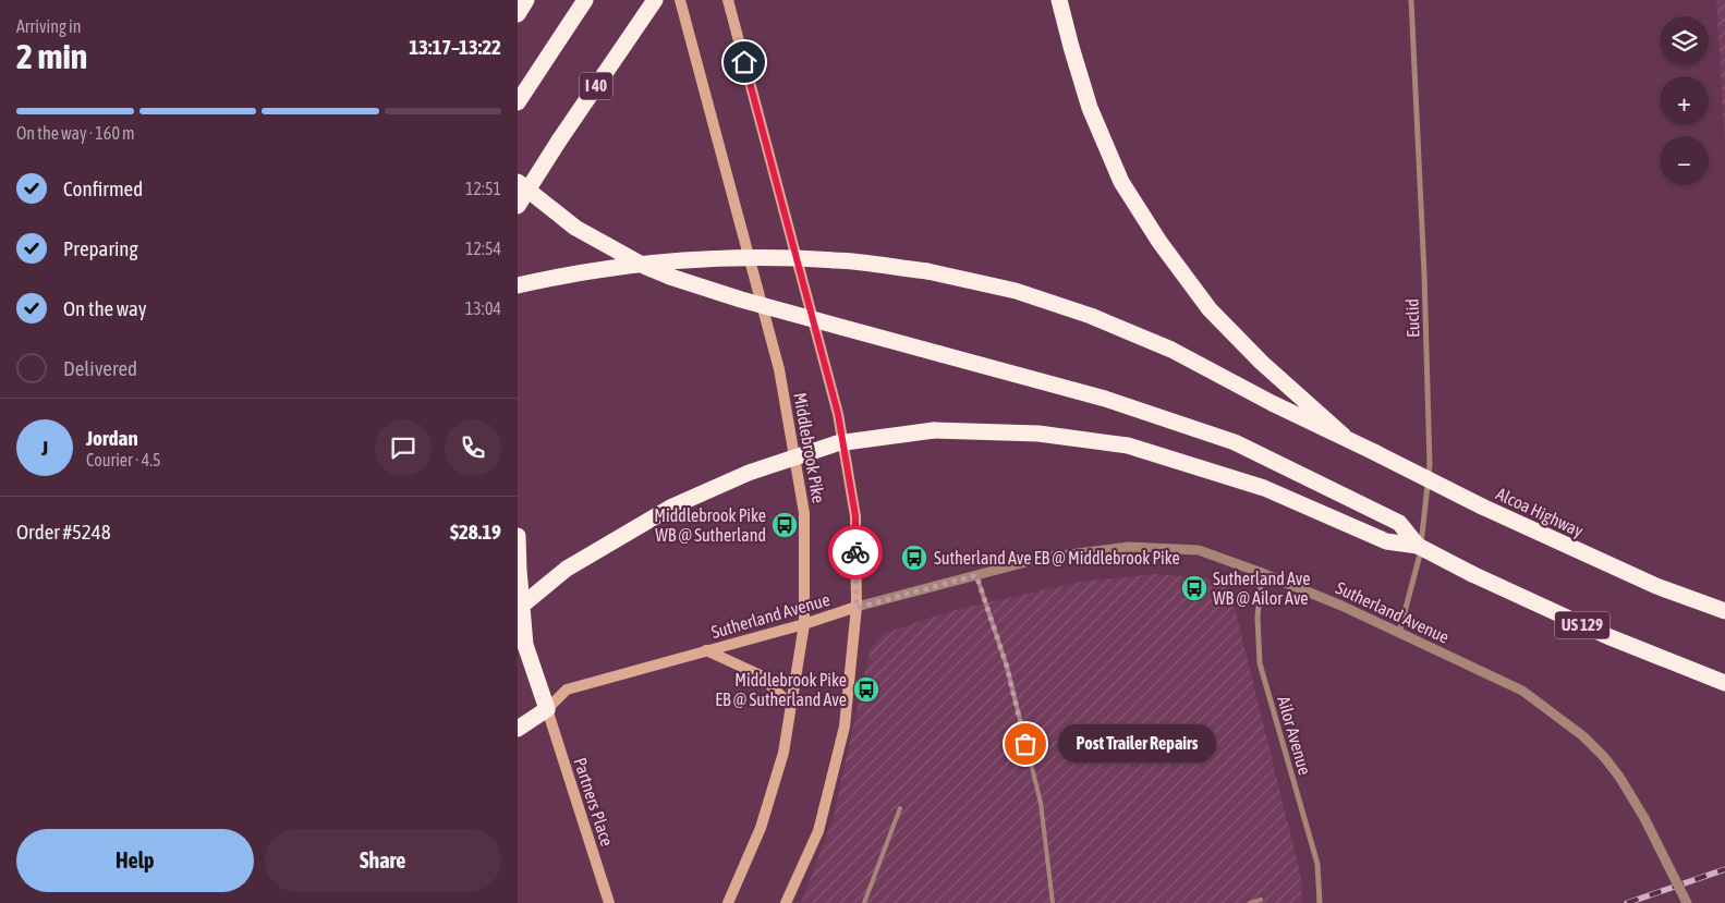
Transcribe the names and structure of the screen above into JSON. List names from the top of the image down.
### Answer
{
  "streets": {
    "highway": ["I 40", "Alcoa Highway", "US 129"],
    "main road": ["Middlebrook Pike", "Sutherland Avenue", "Partners Place"],
    "street": ["Euclid", "Ailor Avenue"]
  },
  "crossings": [
    ["Euclid", "Sutherland Avenue"],
    ["Middlebrook Pike", "Sutherland Avenue"],
    ["Sutherland Avenue", "Ailor Avenue"],
    ["Sutherland Avenue", "Partners Place"]
  ],
  "places": {
    "bus stop": [
      "Middlebrook Pike WB @ Sutherland",
      "Sutherland Ave EB @ Middlebrook Pike",
      "Sutherland Ave WB @ Ailor Ave",
      "Middlebrook Pike EB @ Sutherland Ave"
    ],
    "other": ["Post Trailer Repairs"]
  },
  "page": {
    "heading": ["2 min", "Arriving in", "13:17–13:22"],
    "panel": [
      "Jordan",
      "Courier · 4.5",
      "Order #5248",
      "$28.19"
    ],
    "map_buttons": ["+", "−"],
    "bar": "On the way · 160 m",
    "list": [
      ["Confirmed", "12:51"],
      ["Preparing", "12:54"],
      ["On the way", "13:04"],
      "Delivered"
    ],
    "round": "J",
    "bubble": "Post Trailer Repairs",
    "buttons": ["Help", "Share"]
  }
}
